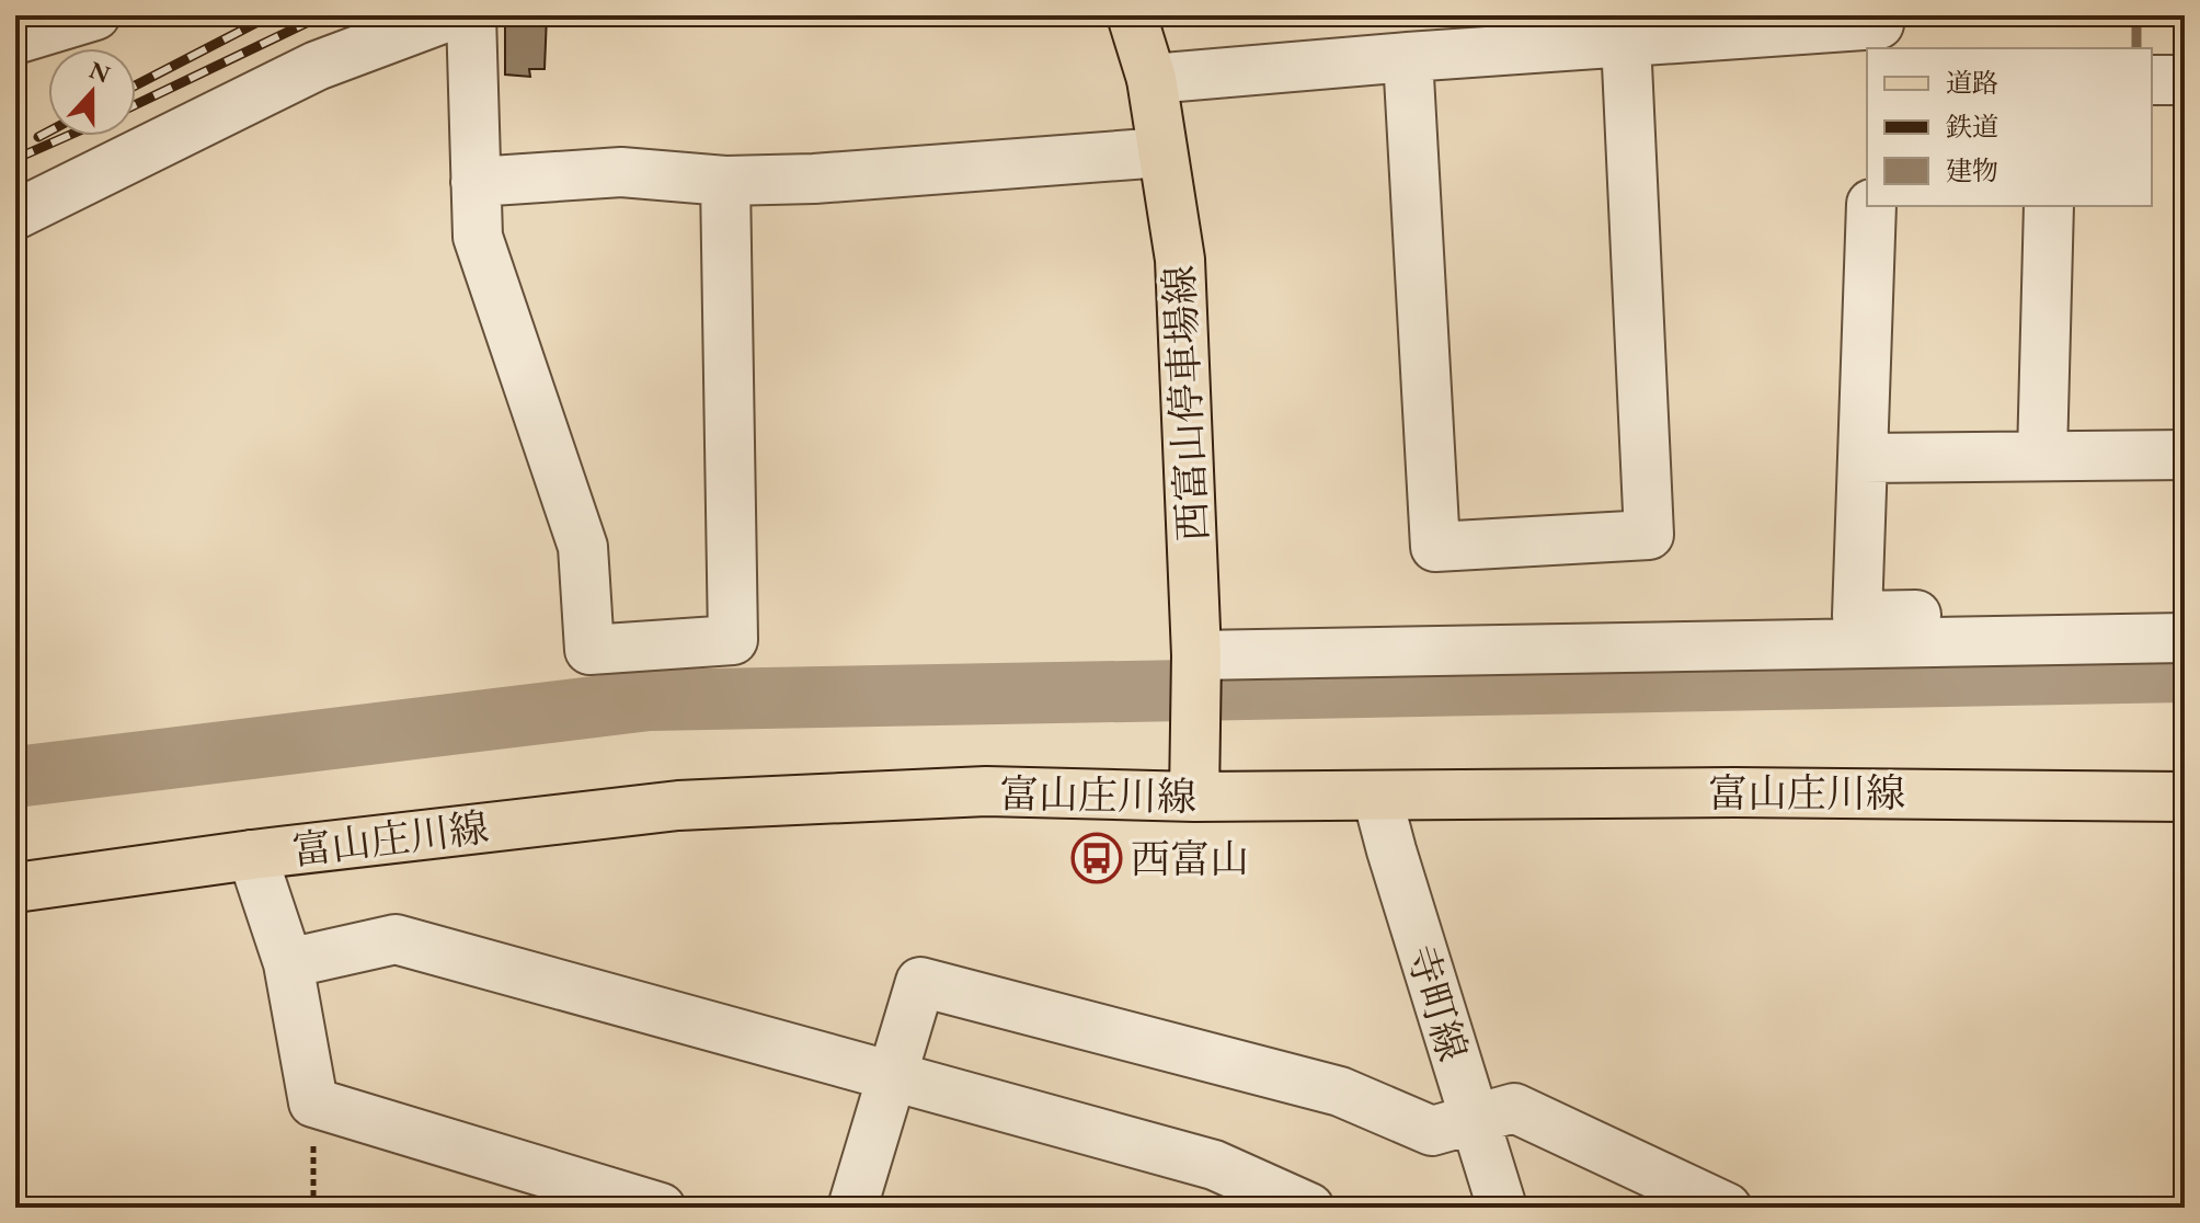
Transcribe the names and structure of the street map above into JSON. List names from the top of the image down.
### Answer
{
  "streets": {
    "main road": ["西富山停車場線", "富山庄川線"],
    "street": ["寺町線"]
  },
  "crossings": [
    ["西富山停車場線", "富山庄川線"],
    ["富山庄川線", "寺町線"]
  ],
  "places": {
    "bus stop": ["西富山"]
  },
  "legend": ["道路", "鉄道", "建物"],
  "north": "top"
}
